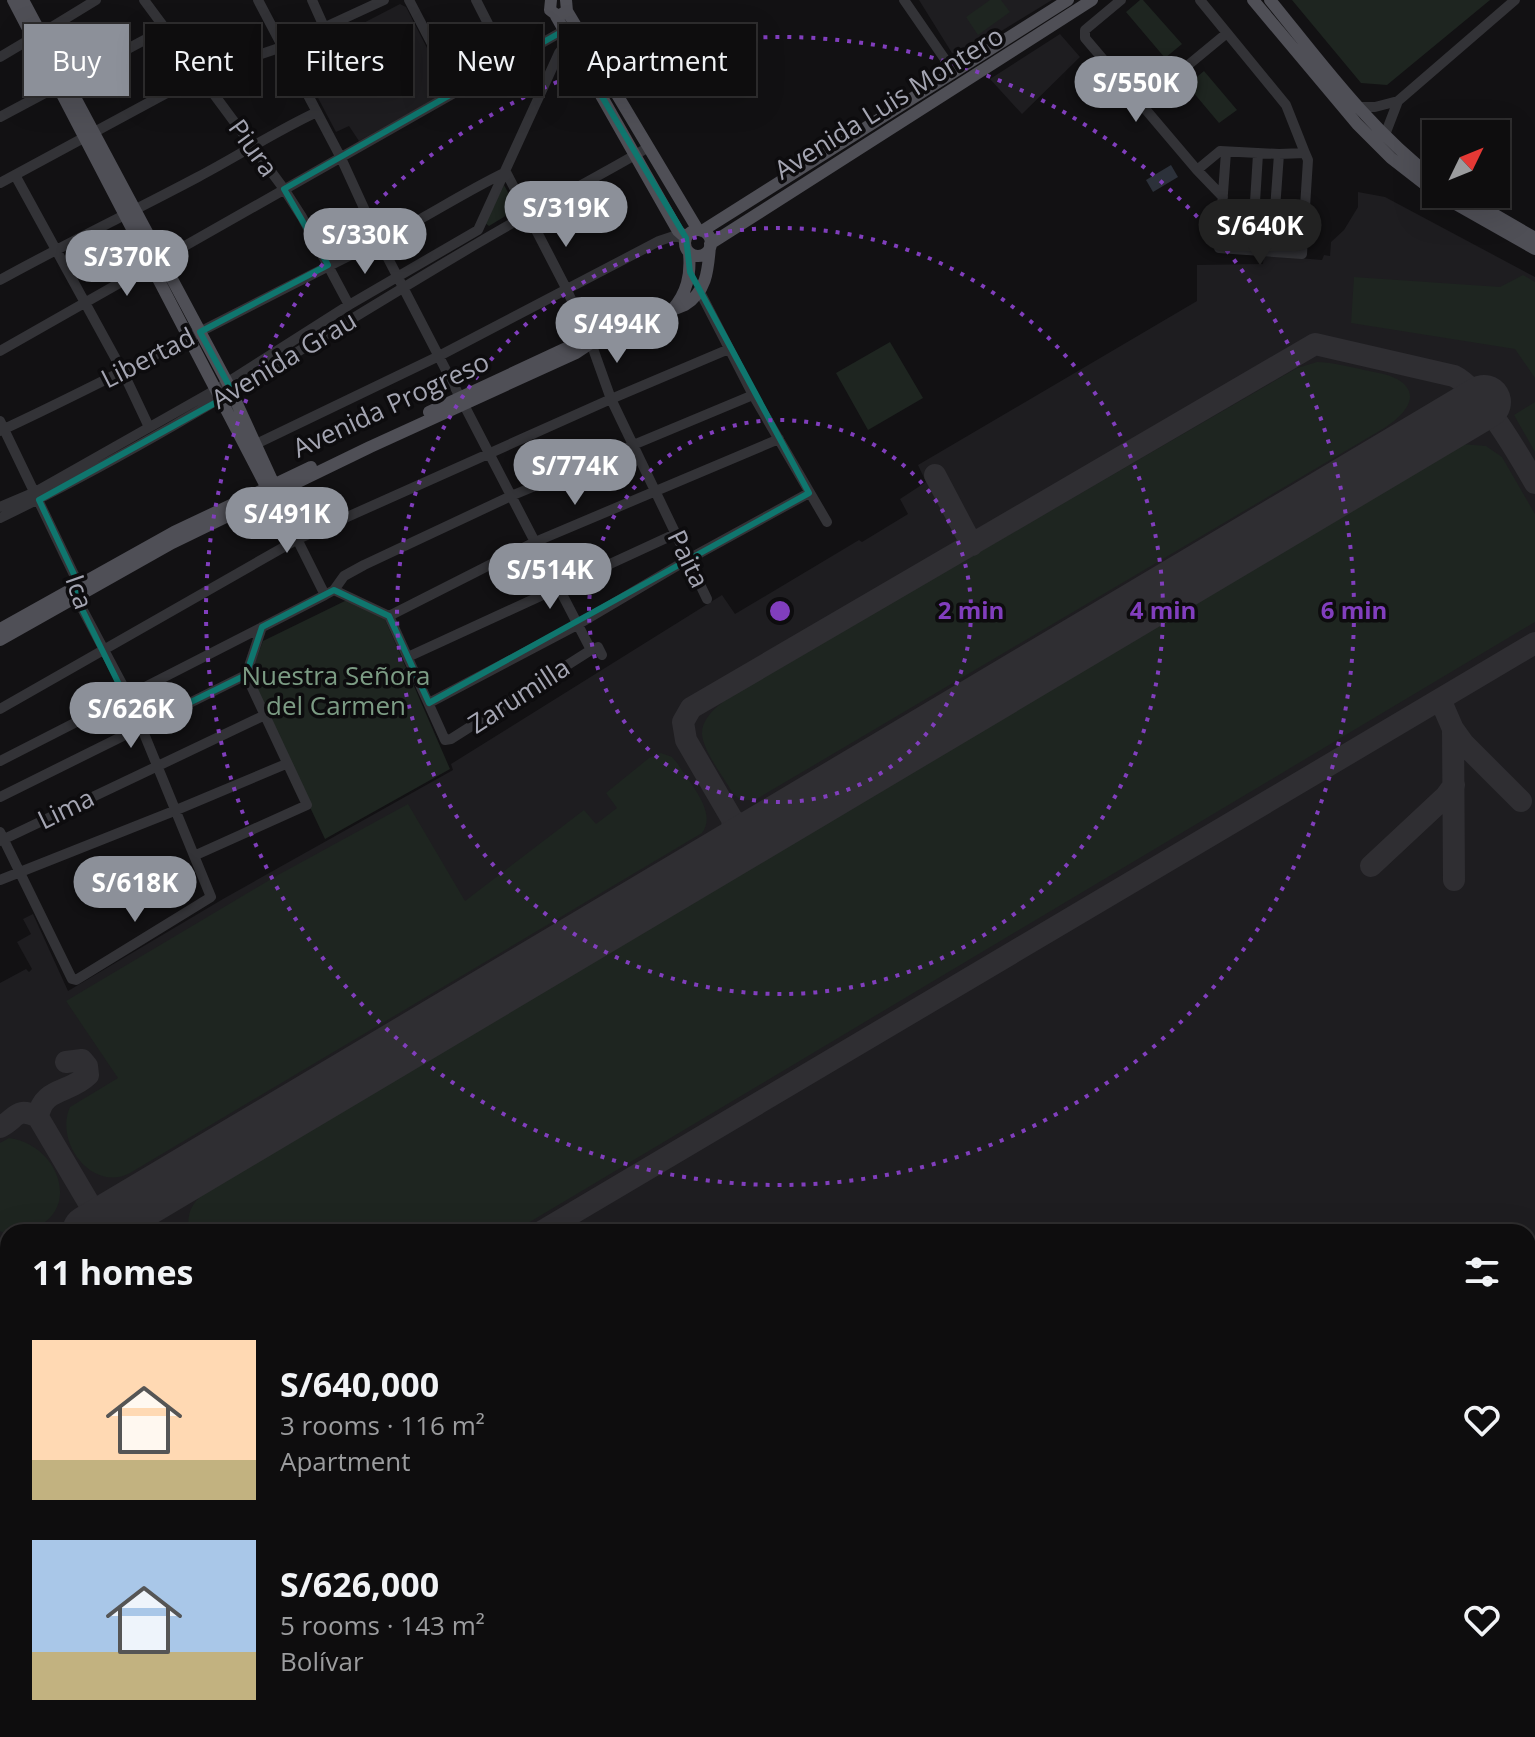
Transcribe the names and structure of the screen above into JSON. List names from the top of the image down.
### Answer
{
  "streets": {
    "main road": ["Avenida Luis Montero", "Avenida Progreso"],
    "street": [
      "Piura",
      "Libertad",
      "Avenida Grau",
      "Paita",
      "Ica",
      "Zarumilla",
      "Lima"
    ]
  },
  "crossings": [
    ["Piura", "Libertad"],
    ["Piura", "Avenida Grau"],
    ["Libertad", "Avenida Grau"],
    ["Libertad", "Paita"],
    ["Libertad", "Ica"],
    ["Avenida Grau", "Paita"],
    ["Avenida Grau", "Ica"],
    ["Avenida Progreso", "Paita"],
    ["Avenida Progreso", "Ica"],
    ["Ica", "Lima"]
  ],
  "parks": ["Nuestra Señora del Carmen"],
  "north": "top right",
  "page": {
    "chip": [
      "Buy",
      "Rent",
      "Filters",
      "New",
      "Apartment"
    ],
    "price": [
      "S/550K",
      "S/319K",
      "S/640K",
      "S/330K",
      "S/370K",
      "S/494K",
      "S/774K",
      "S/491K",
      "S/514K",
      "S/626K",
      "S/618K"
    ],
    "heading": "11 homes",
    "list": [
      {
        "name": "S/640,000",
        "note": "3 rooms · 116 m² · Apartment"
      },
      {
        "name": "S/626,000",
        "note": "5 rooms · 143 m² · Bolívar"
      }
    ]
  },
  "rings": ["2 min", "4 min", "6 min"]
}
